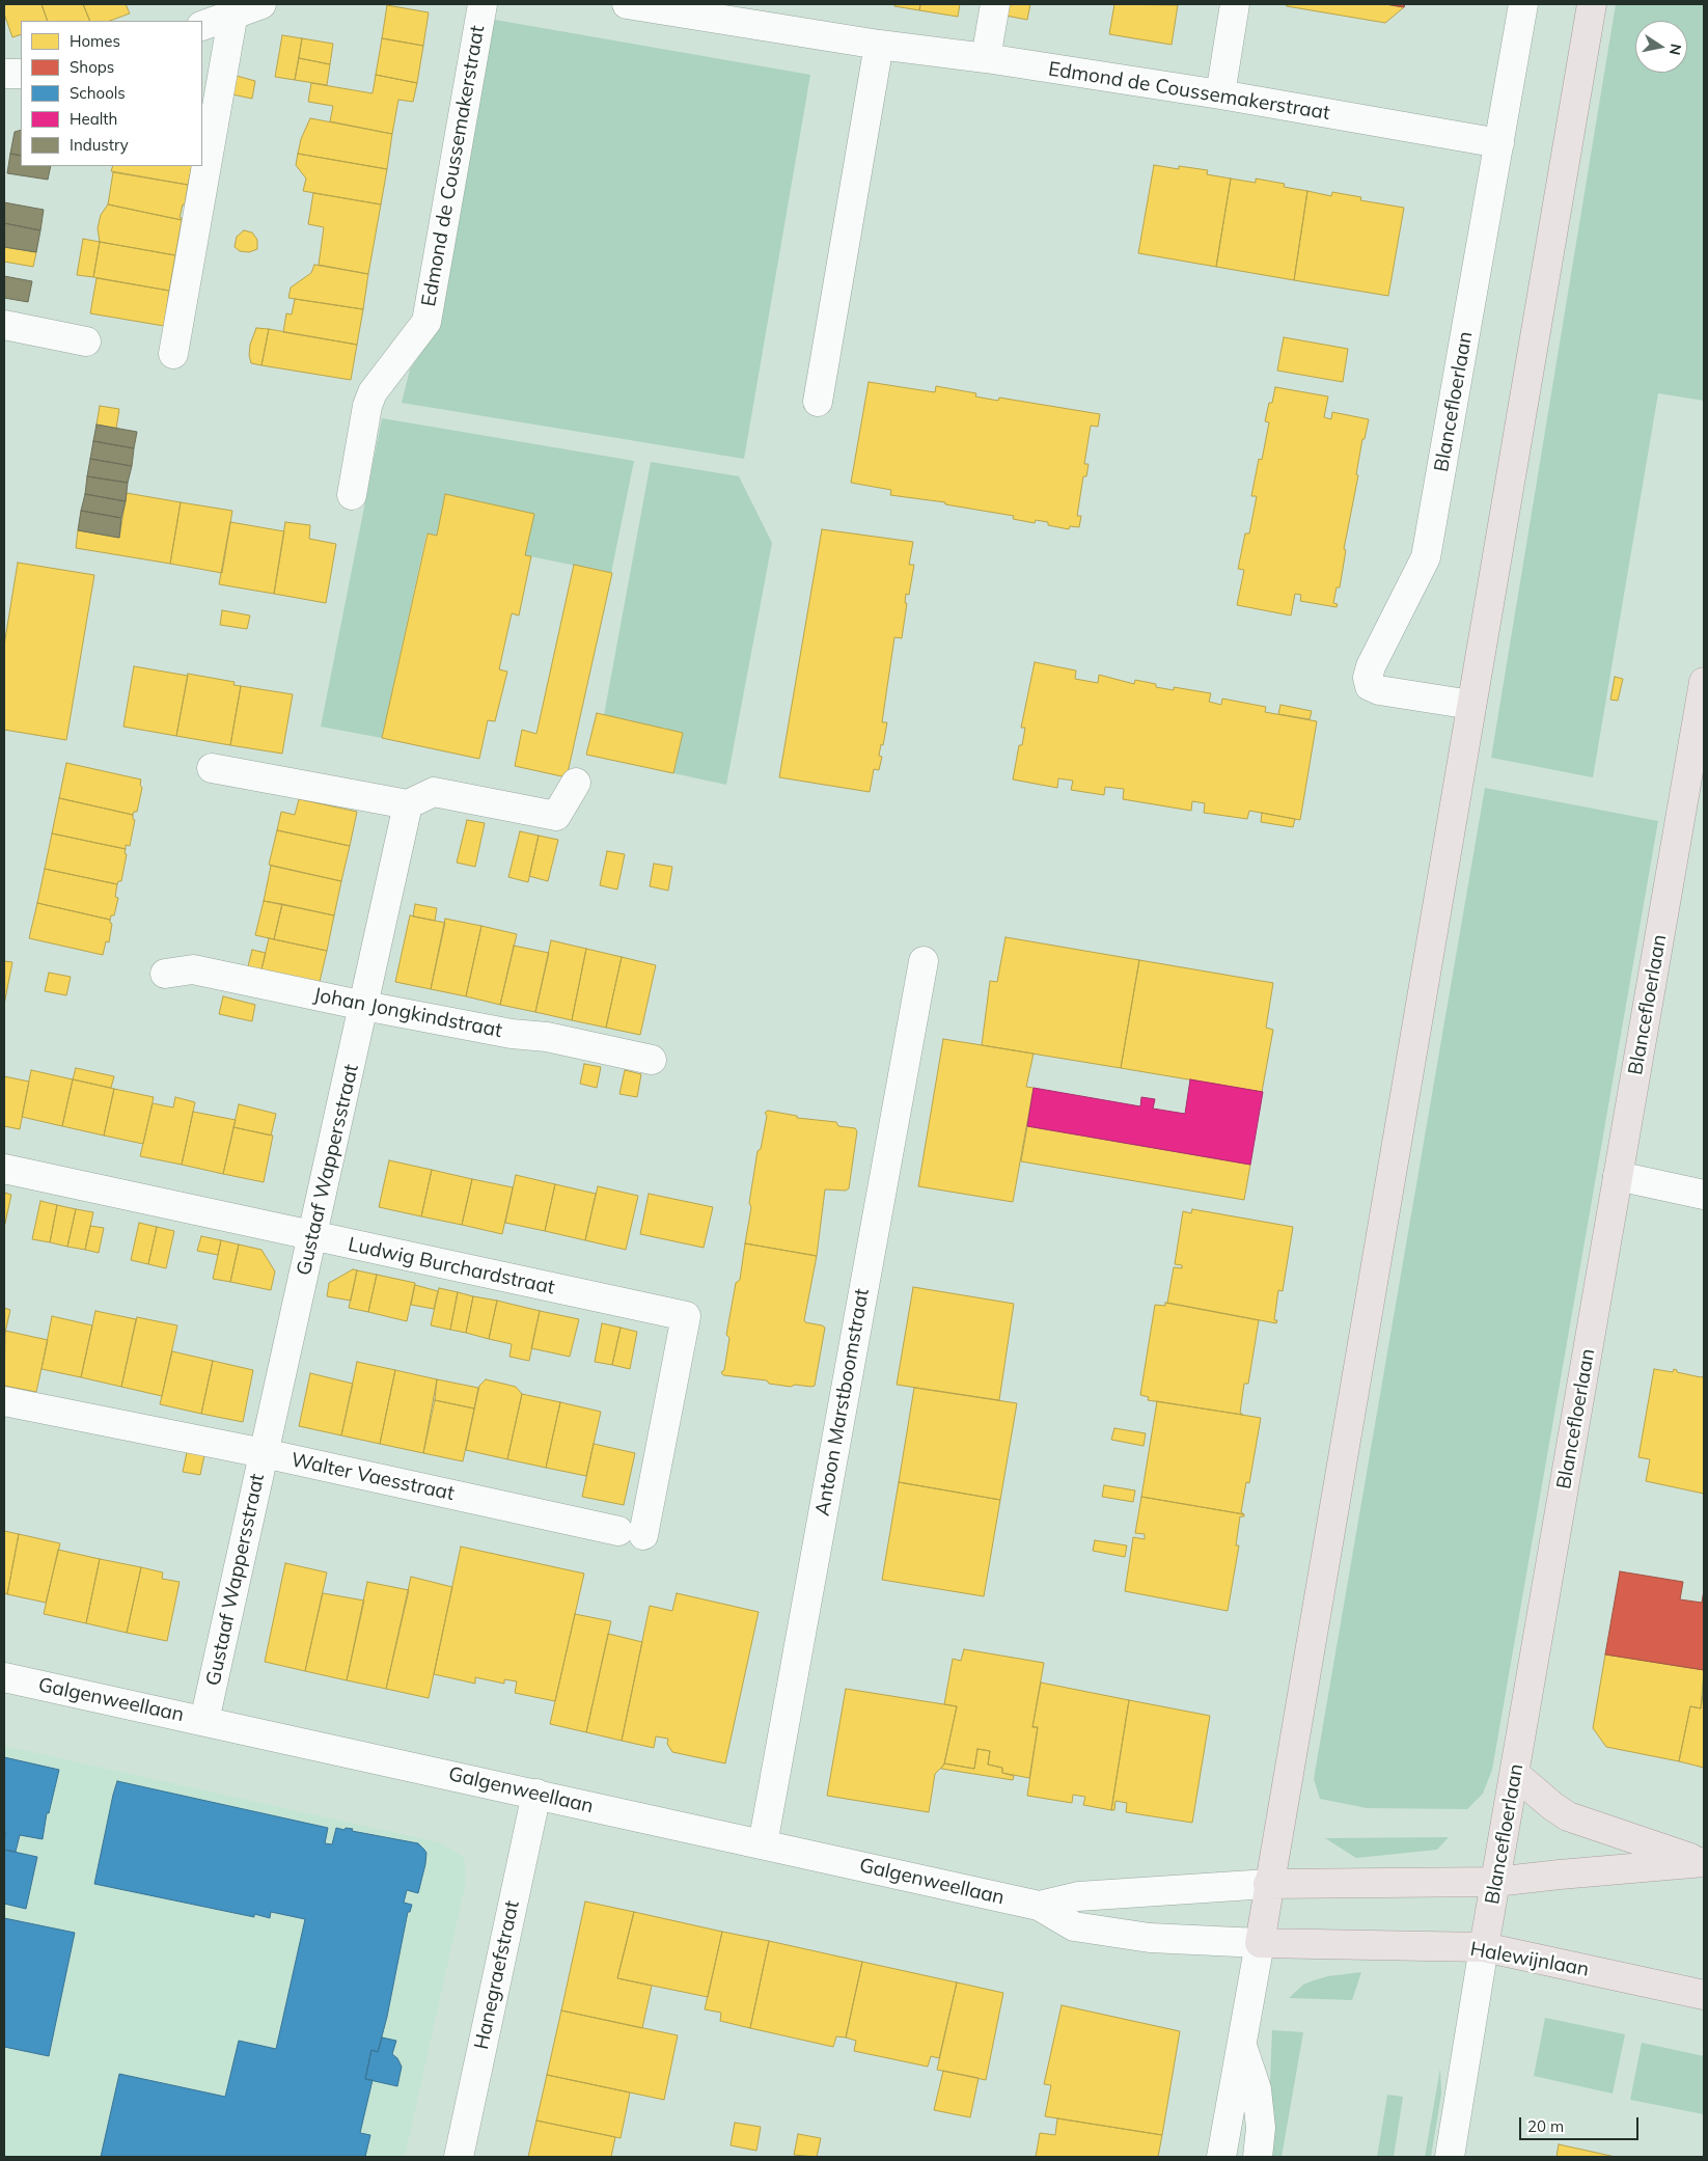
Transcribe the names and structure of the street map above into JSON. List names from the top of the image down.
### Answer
{
  "streets": {
    "main road": ["Blancefloerlaan", "Halewijnlaan"],
    "street": [
      "Edmond de Coussemakerstraat",
      "Johan Jongkindstraat",
      "Gustaaf Wappersstraat",
      "Ludwig Burchardstraat",
      "Antoon Marstboomstraat",
      "Walter Vaesstraat",
      "Galgenweellaan",
      "Hanegraefstraat"
    ]
  },
  "crossings": [
    ["Edmond de Coussemakerstraat", "Blancefloerlaan"],
    ["Blancefloerlaan", "Halewijnlaan"],
    ["Johan Jongkindstraat", "Gustaaf Wappersstraat"],
    ["Gustaaf Wappersstraat", "Ludwig Burchardstraat"],
    ["Gustaaf Wappersstraat", "Walter Vaesstraat"],
    ["Gustaaf Wappersstraat", "Galgenweellaan"],
    ["Ludwig Burchardstraat", "Walter Vaesstraat"],
    ["Antoon Marstboomstraat", "Galgenweellaan"],
    ["Galgenweellaan", "Halewijnlaan"],
    ["Galgenweellaan", "Hanegraefstraat"]
  ],
  "legend": [
    "Homes",
    "Shops",
    "Schools",
    "Health",
    "Industry"
  ],
  "scale_bar": "20 m",
  "north": "right"
}
